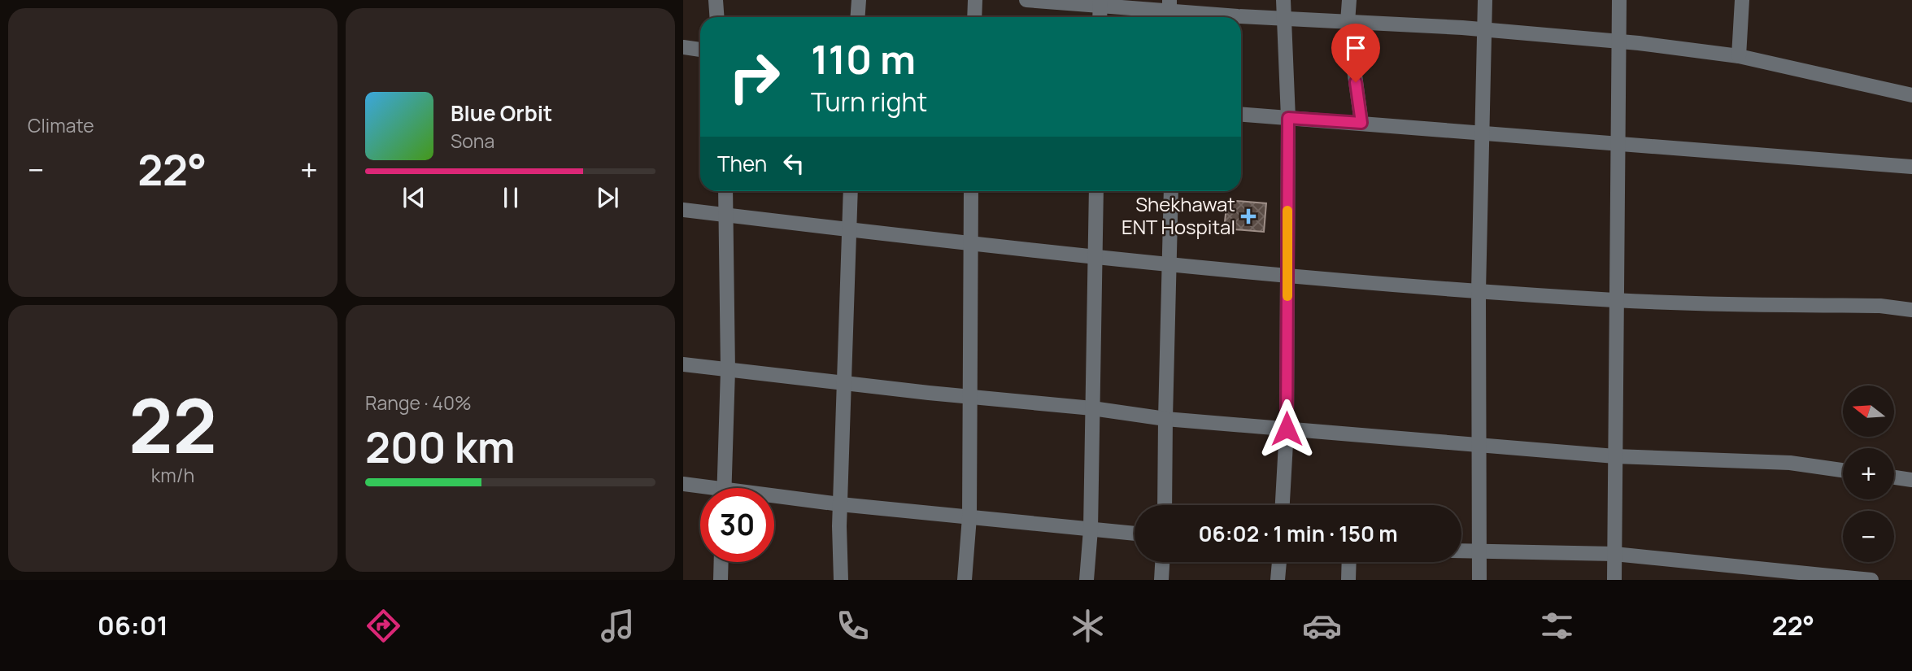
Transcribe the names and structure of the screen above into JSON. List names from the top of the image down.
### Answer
{
  "places": {
    "health": ["Shekhawat ENT Hospital"]
  },
  "north": "left",
  "page": {
    "tile": [
      "Climate",
      ["22", "km/h"],
      ["Range · 40%", "200 km"]
    ],
    "turn": ["110 m", "Turn right"],
    "song": ["Blue Orbit", "Sona"],
    "then": "Then",
    "heat": ["−", "22°", "+"],
    "map_buttons": ["+", "−"],
    "limit": "30",
    "trip": "06:02 · 1 min · 150 m",
    "tabs": ["06:01", "22°"]
  }
}
